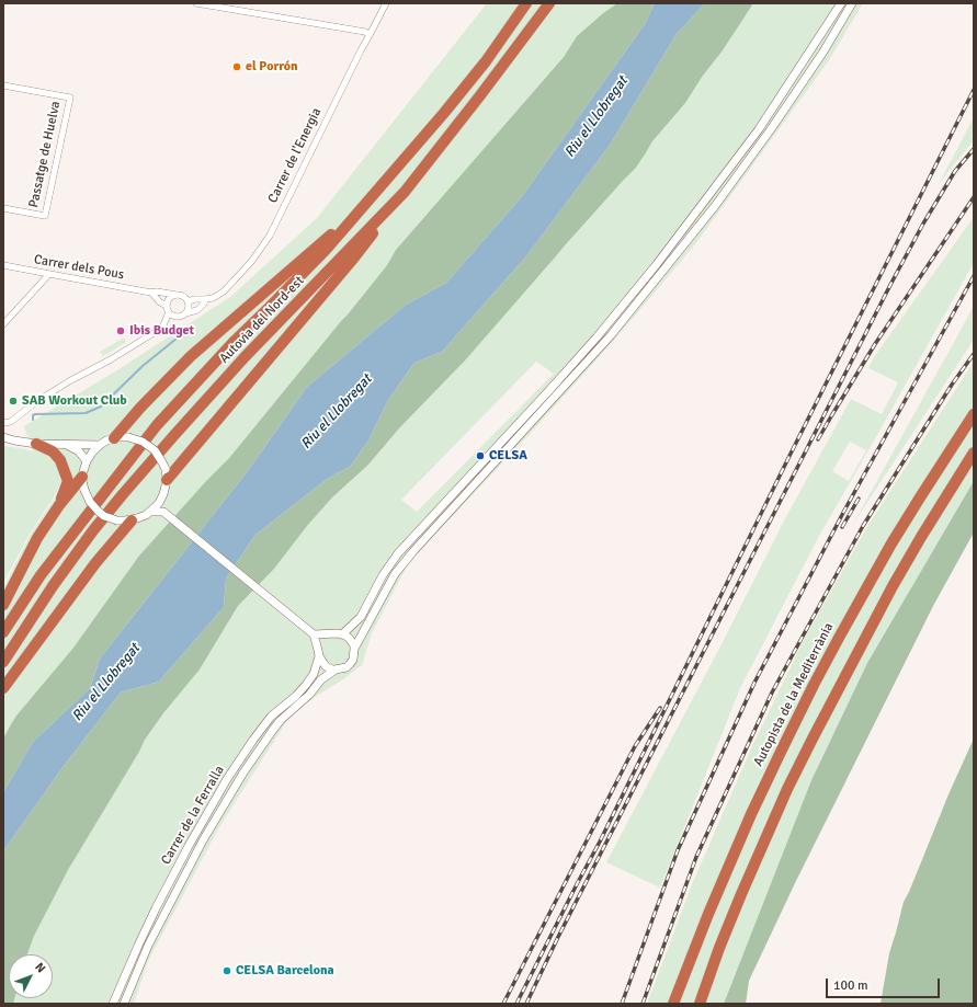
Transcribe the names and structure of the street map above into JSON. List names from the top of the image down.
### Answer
{
  "streets": {
    "highway": ["Autovia del Nord-est", "Autopista de la Mediterrània"],
    "street": [
      "Passatge de Huelva",
      "Carrer de l'Energia",
      "Carrer dels Pous",
      "Carrer de la Ferralla"
    ]
  },
  "crossings": [
    ["Carrer de l'Energia", "Carrer dels Pous"]
  ],
  "water": ["Riu el Llobregat"],
  "places": [
    "el Porrón",
    "Ibis Budget",
    "SAB Workout Club",
    "CELSA",
    "CELSA Barcelona"
  ],
  "scale_bar": "100 m",
  "north": "top right"
}
